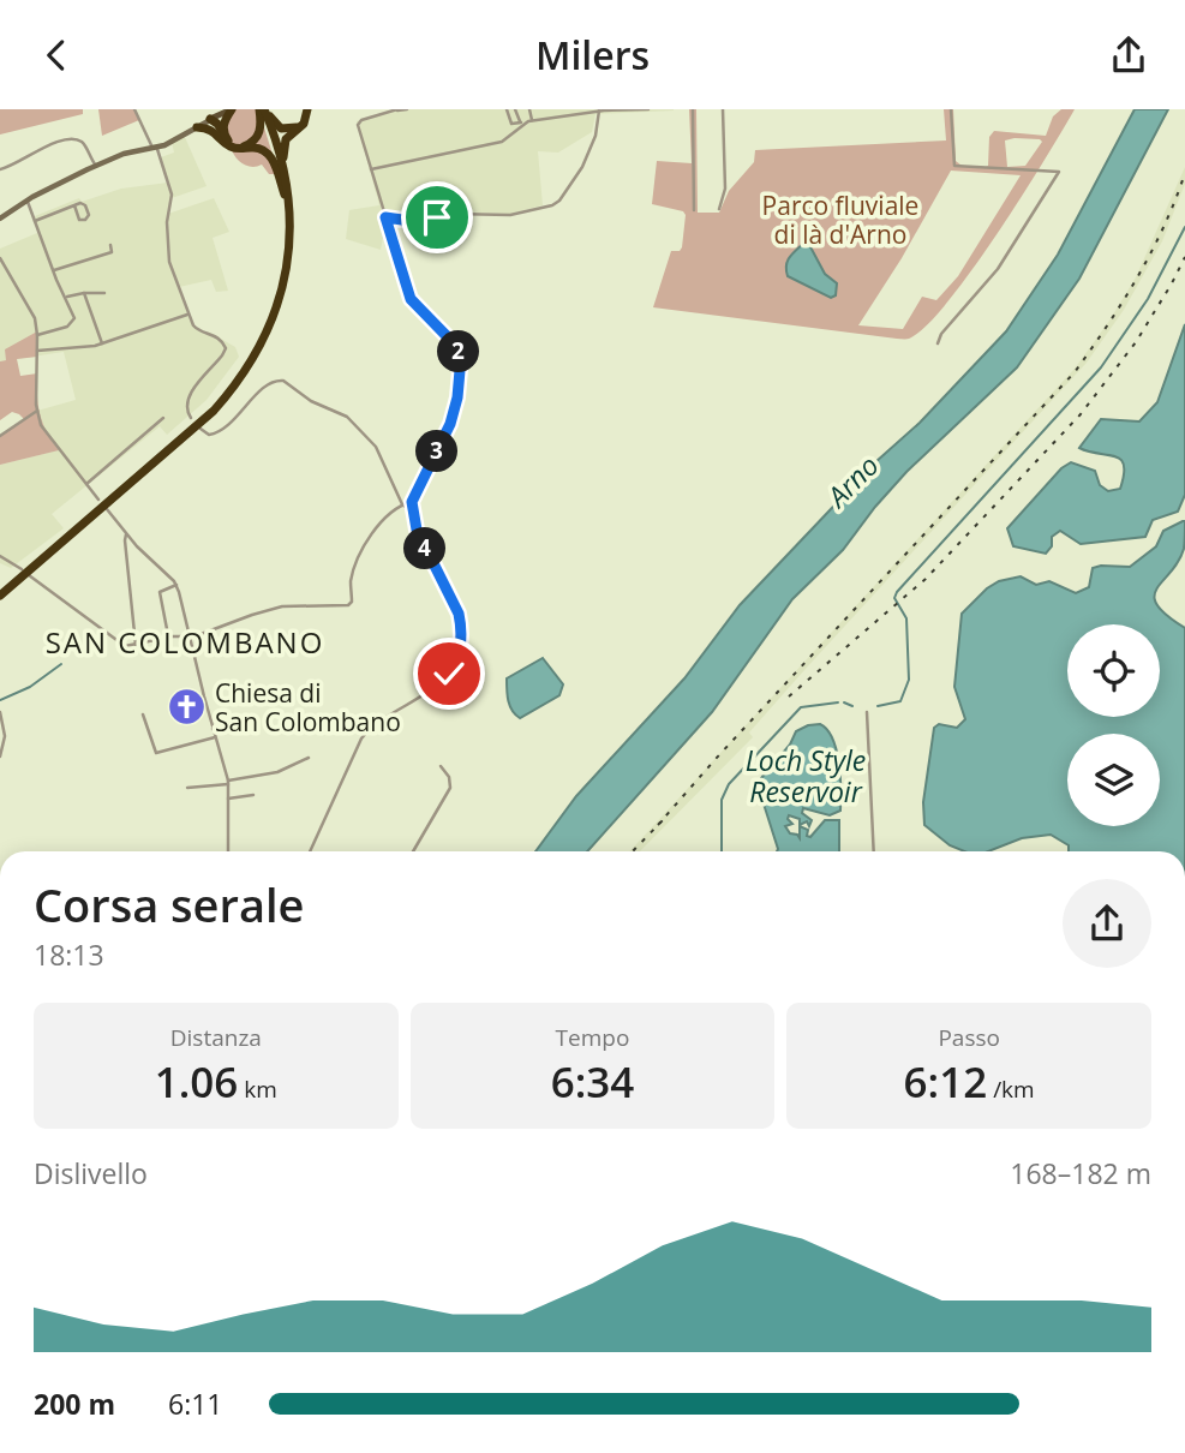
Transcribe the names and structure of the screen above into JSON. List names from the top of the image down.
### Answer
{
  "districts": ["SAN COLOMBANO"],
  "water": ["Arno", "Loch Style Reservoir"],
  "parks": ["Parco fluviale di là d'Arno"],
  "places": {
    "church": ["Chiesa di San Colombano"]
  },
  "page": {
    "header": "Milers",
    "pins": ["2", "3", "4"],
    "heading": ["Corsa serale", "18:13"],
    "stats": [
      ["Distanza", "1.06 km"],
      ["Tempo", "6:34"],
      ["Passo", "6:12 /km"]
    ],
    "chart": ["Dislivello", "168–182 m"],
    "list": [
      {
        "name": "200 m",
        "note": "6:11"
      }
    ]
  }
}
